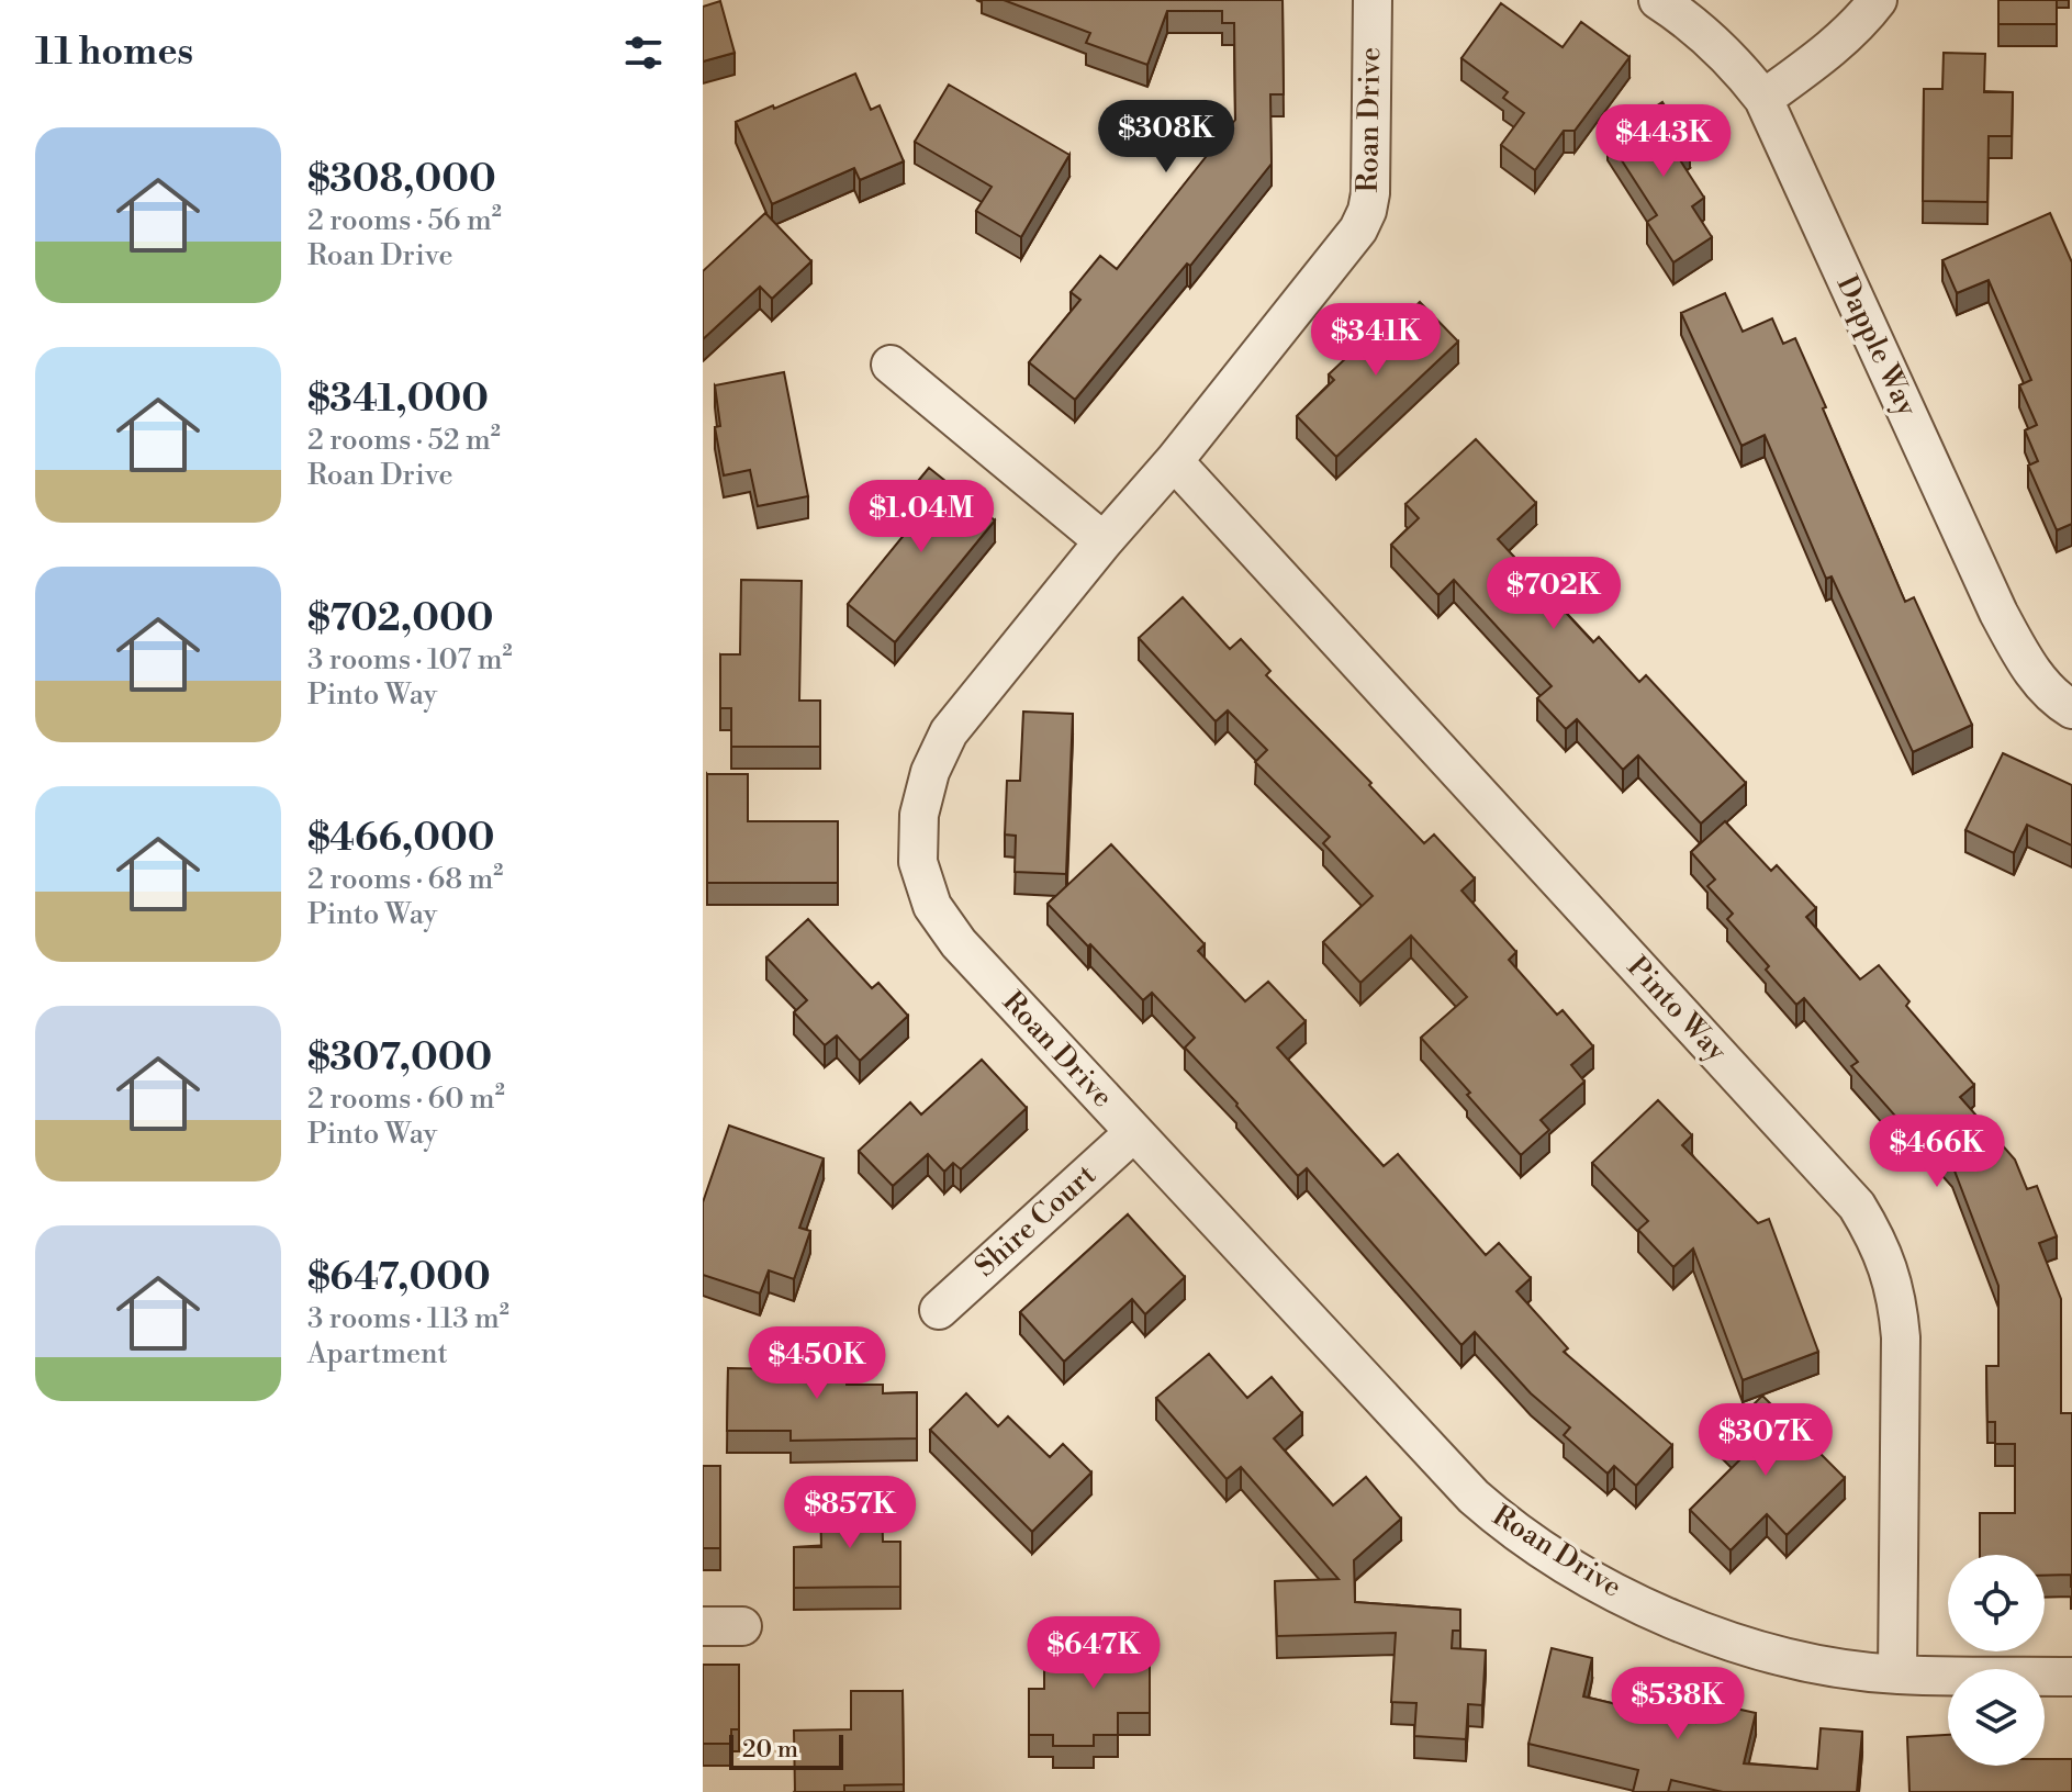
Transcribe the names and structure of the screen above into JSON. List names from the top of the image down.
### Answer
{
  "streets": {
    "street": [
      "Roan Drive",
      "Dapple Way",
      "Pinto Way",
      "Shire Court"
    ]
  },
  "crossings": [
    ["Roan Drive", "Pinto Way"],
    ["Roan Drive", "Shire Court"]
  ],
  "scale_bar": "20 m",
  "page": {
    "heading": "11 homes",
    "price": [
      "$308K",
      "$443K",
      "$341K",
      "$1.04M",
      "$702K",
      "$466K",
      "$450K",
      "$307K",
      "$857K",
      "$647K",
      "$538K"
    ],
    "list": [
      {
        "name": "$308,000",
        "note": "2 rooms · 56 m² · Roan Drive"
      },
      {
        "name": "$341,000",
        "note": "2 rooms · 52 m² · Roan Drive"
      },
      {
        "name": "$702,000",
        "note": "3 rooms · 107 m² · Pinto Way"
      },
      {
        "name": "$466,000",
        "note": "2 rooms · 68 m² · Pinto Way"
      },
      {
        "name": "$307,000",
        "note": "2 rooms · 60 m² · Pinto Way"
      },
      {
        "name": "$647,000",
        "note": "3 rooms · 113 m² · Apartment"
      }
    ],
    "scale": "20 m"
  }
}
